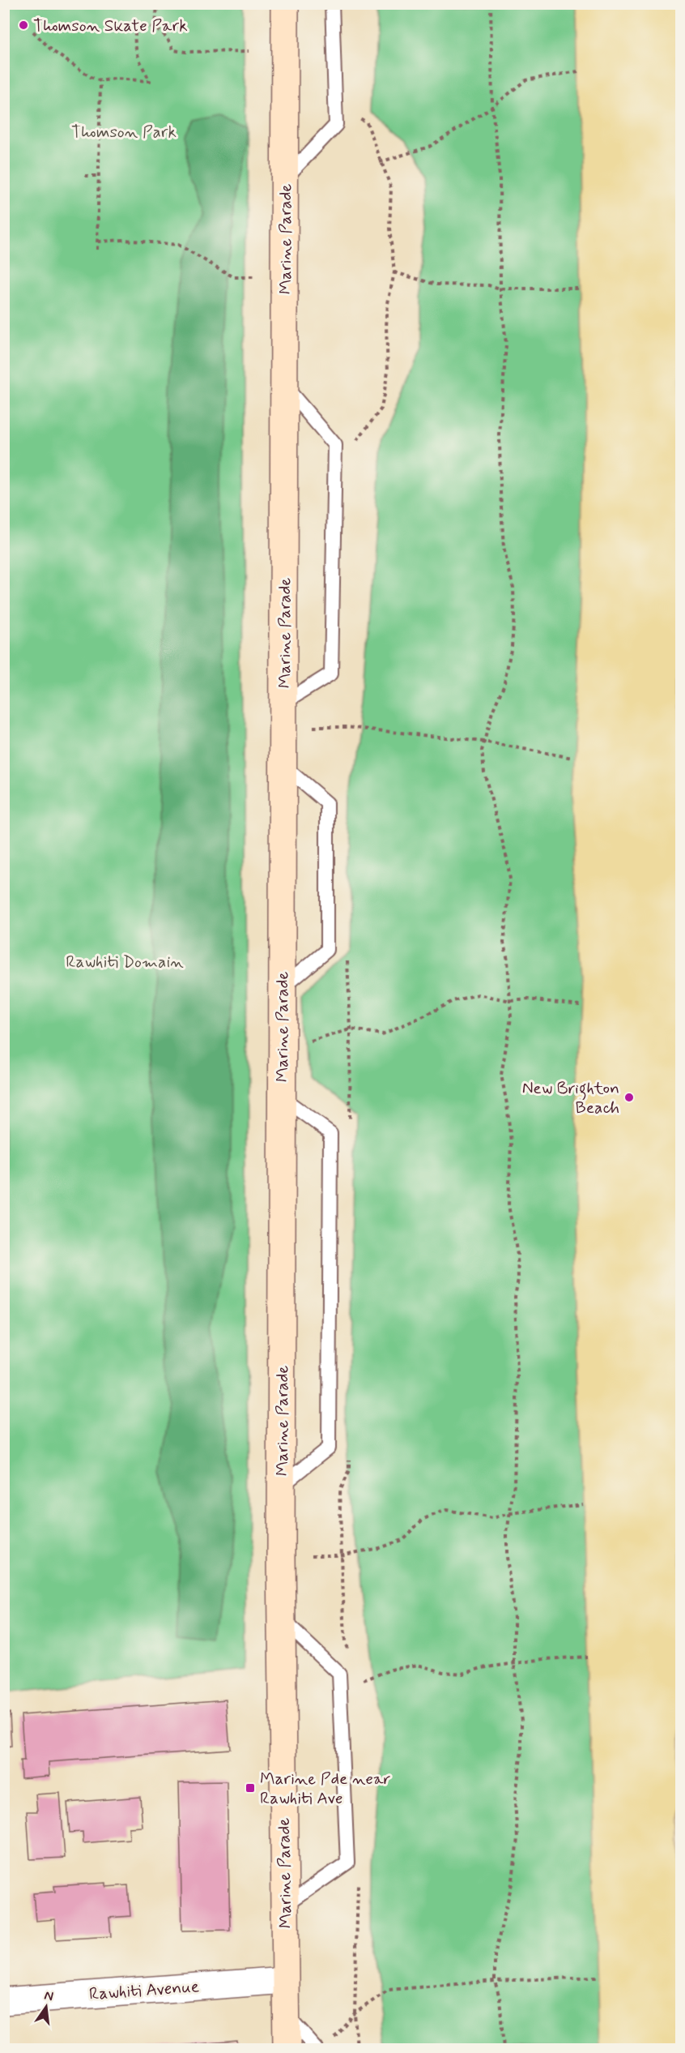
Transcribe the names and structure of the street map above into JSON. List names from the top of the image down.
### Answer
{
  "streets": {
    "street": ["Marine Parade", "Rawhiti Avenue"]
  },
  "crossings": [
    ["Marine Parade", "Rawhiti Avenue"]
  ],
  "parks": ["Thomson Park", "Rawhiti Domain"],
  "places": {
    "other": ["Thomson Skate Park", "New Brighton Beach"],
    "transit": ["Marine Pde near Rawhiti Ave"]
  },
  "north": "top"
}
